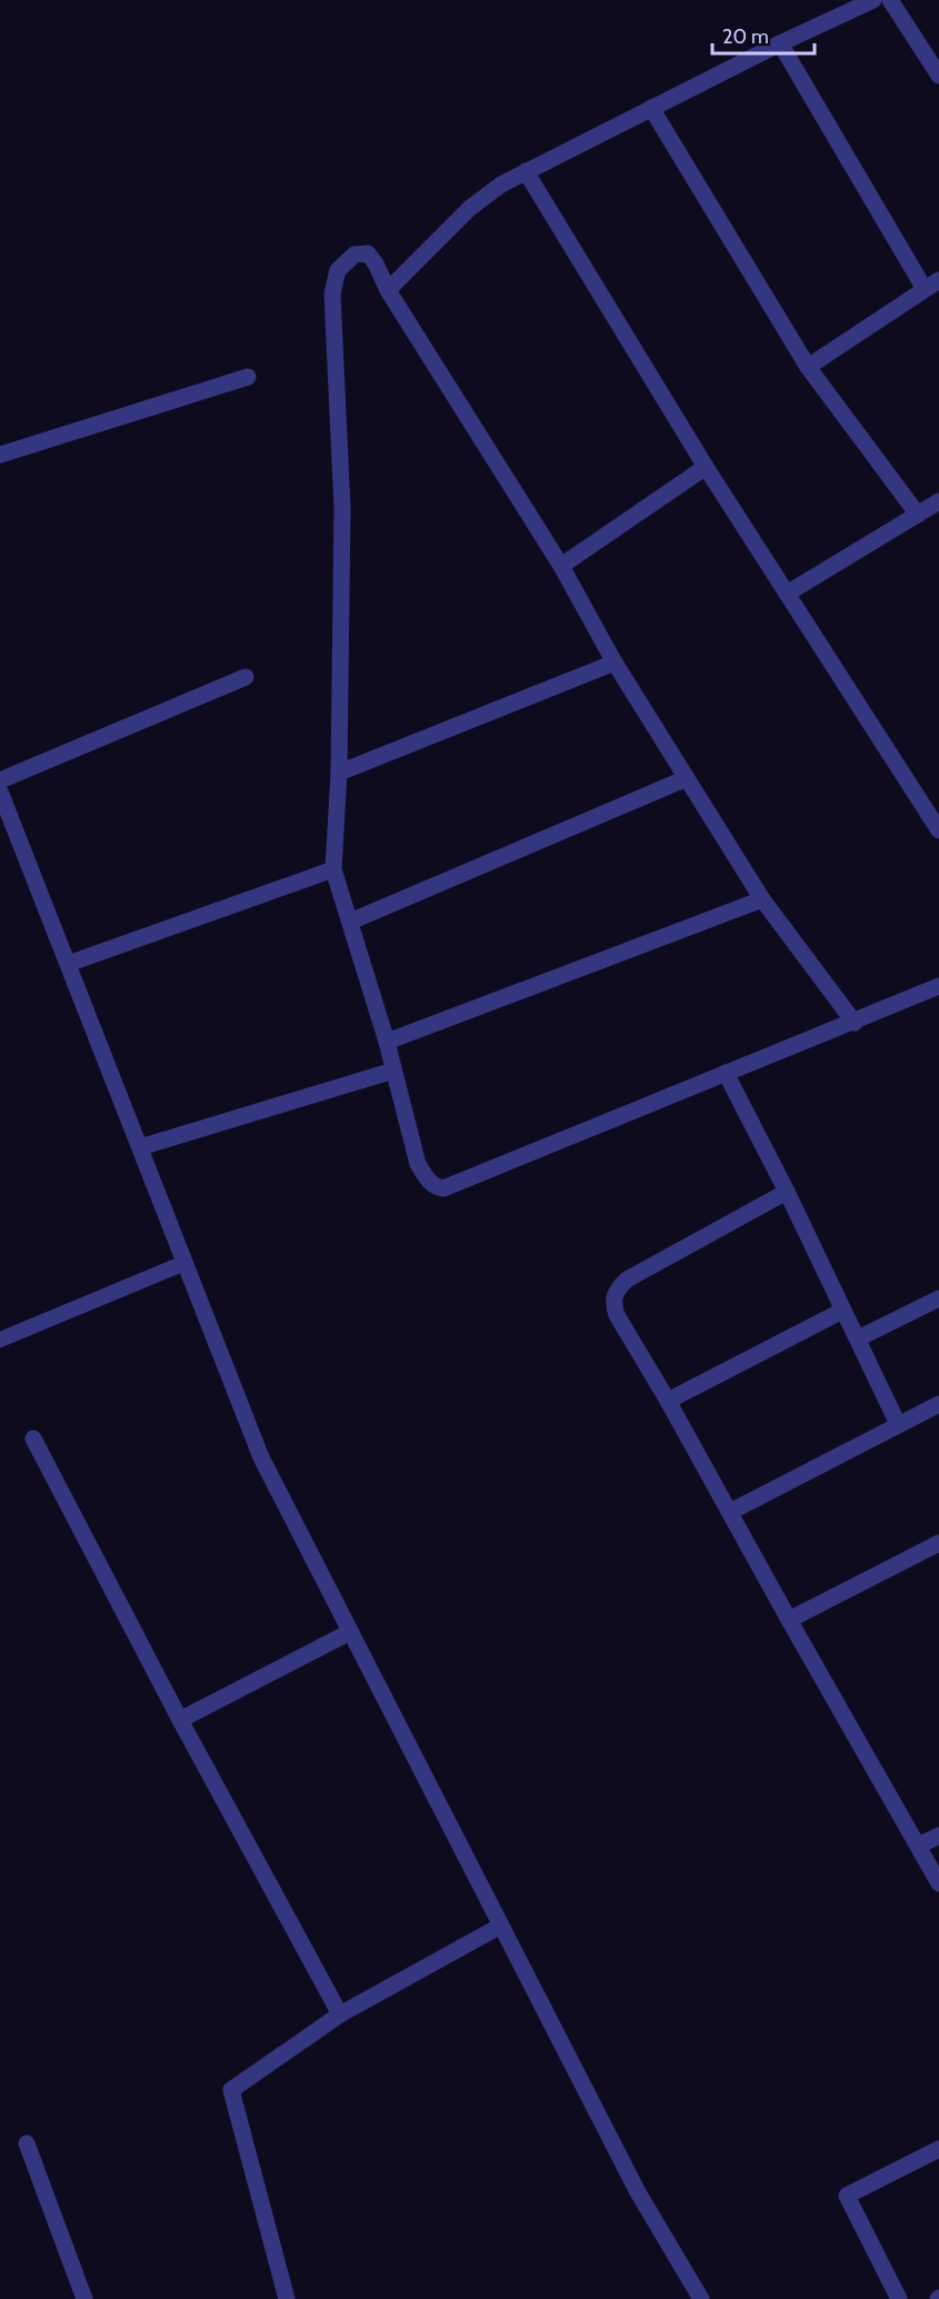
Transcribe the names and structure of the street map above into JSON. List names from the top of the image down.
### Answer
{
  "scale_bar": "20 m"
}
